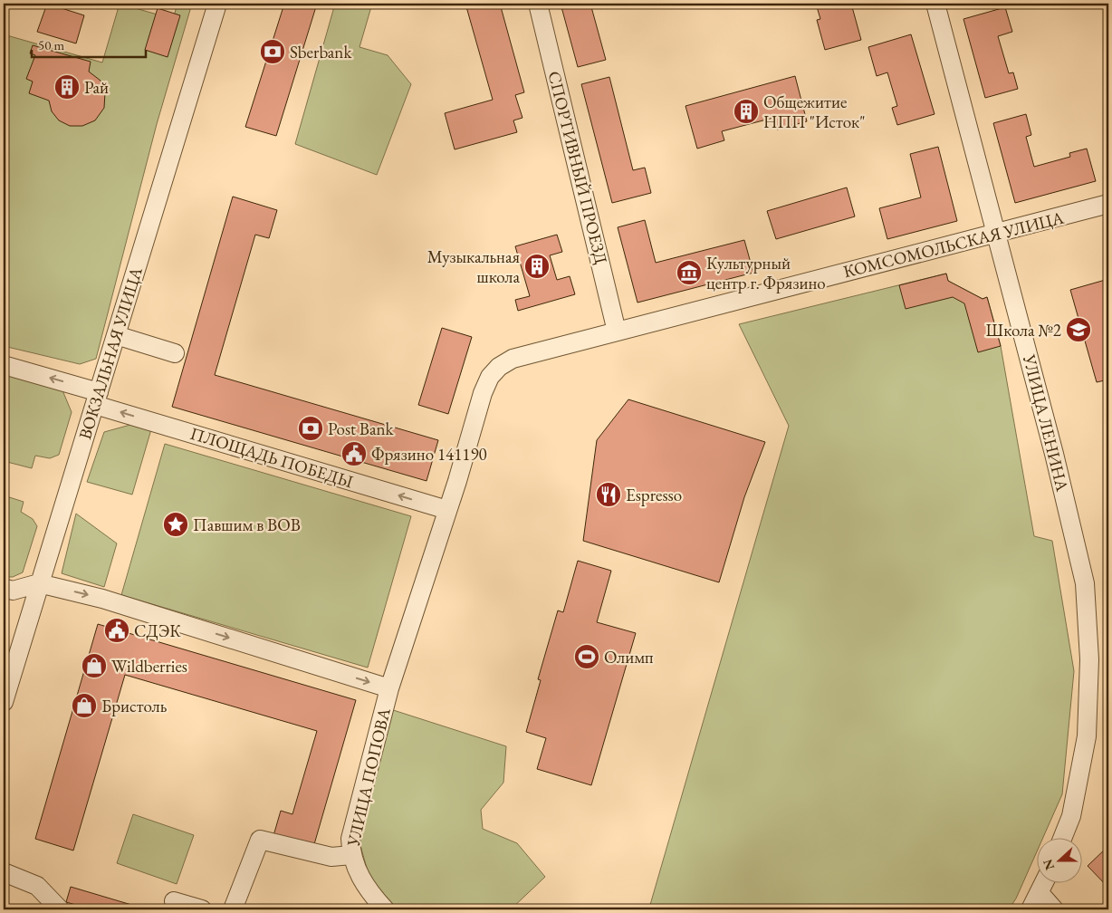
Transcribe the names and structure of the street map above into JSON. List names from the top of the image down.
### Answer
{
  "streets": {
    "street": [
      "СПОРТИВНЫЙ ПРОЕЗД",
      "КОМСОМОЛЬСКАЯ УЛИЦА",
      "ВОКЗАЛЬНАЯ УЛИЦА",
      "УЛИЦА ЛЕНИНА",
      "ПЛОЩАДЬ ПОБЕДЫ",
      "УЛИЦА ПОПОВА"
    ]
  },
  "crossings": [
    ["СПОРТИВНЫЙ ПРОЕЗД", "КОМСОМОЛЬСКАЯ УЛИЦА"],
    ["КОМСОМОЛЬСКАЯ УЛИЦА", "УЛИЦА ЛЕНИНА"],
    ["КОМСОМОЛЬСКАЯ УЛИЦА", "ПЛОЩАДЬ ПОБЕДЫ"],
    ["КОМСОМОЛЬСКАЯ УЛИЦА", "УЛИЦА ПОПОВА"],
    ["ВОКЗАЛЬНАЯ УЛИЦА", "ПЛОЩАДЬ ПОБЕДЫ"]
  ],
  "one_way": ["ПЛОЩАДЬ ПОБЕДЫ"],
  "places": {
    "bank": ["Sberbank", "Post Bank"],
    "building": ["Рай", "Общежитие НПП \"Исток\"", "Музыкальная школа"],
    "museum": ["Культурный центр г. Фрязино"],
    "school or university": ["Школа №2"],
    "public building": ["Фрязино 141190", "СДЭК"],
    "restaurant": ["Espresso"],
    "place": ["Павшим в ВОВ"],
    "sports": ["Олимп"],
    "shop": ["Wildberries", "Бристоль"]
  },
  "scale_bar": "50 m",
  "north": "left"
}
